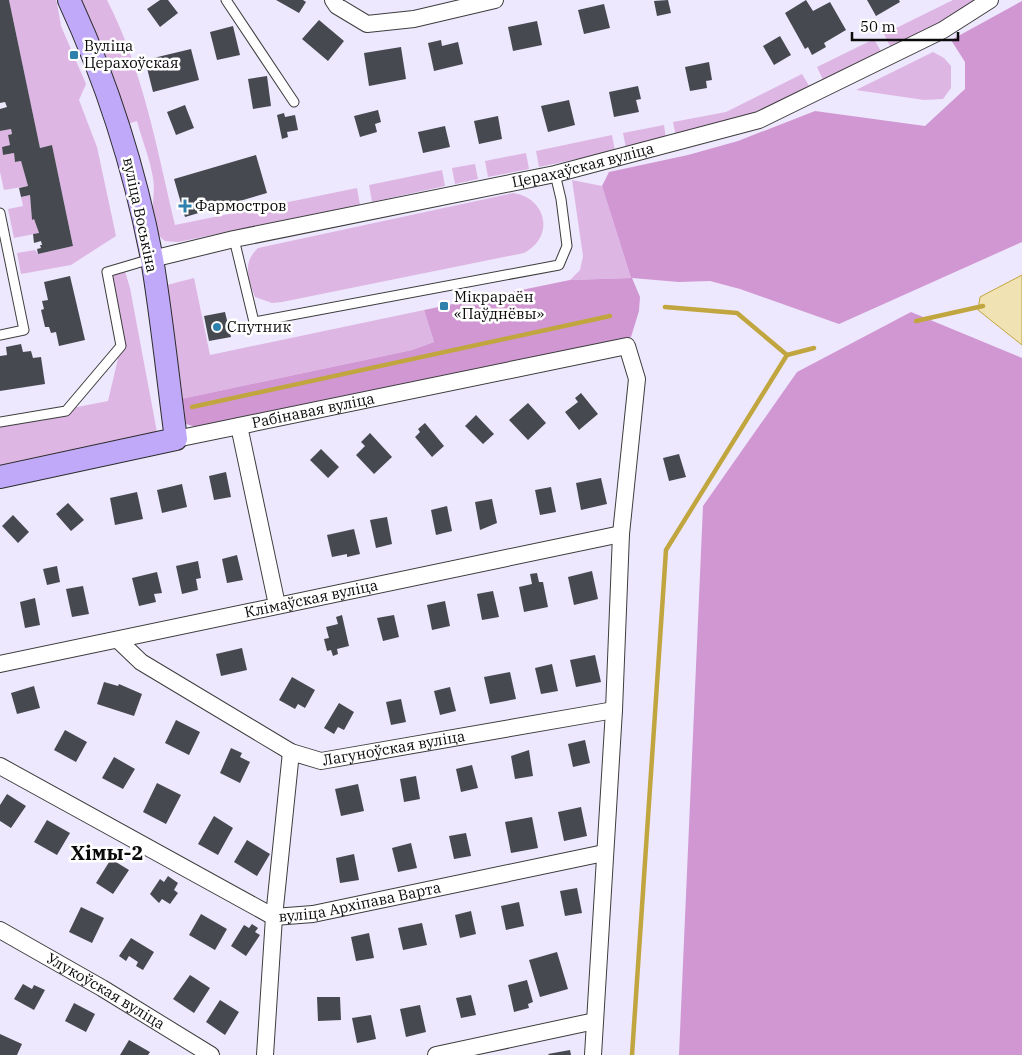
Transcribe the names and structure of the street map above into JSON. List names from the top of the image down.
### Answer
{
  "streets": {
    "street": [
      "Церахаўская вуліца",
      "вуліца Воськіна",
      "Рабінавая вуліца",
      "Клімаўская вуліца",
      "Лагуноўская вуліца",
      "вуліца Архіпава Варта",
      "Улукоўская вуліца"
    ]
  },
  "crossings": [
    ["Церахаўская вуліца", "вуліца Воськіна"],
    ["вуліца Воськіна", "Рабінавая вуліца"],
    ["Рабінавая вуліца", "Клімаўская вуліца"],
    ["Клімаўская вуліца", "Лагуноўская вуліца"]
  ],
  "districts": ["Хімы-2"],
  "places": {
    "transit": ["Вуліца Церахоўская", "Мікрараён «Паўднёвы»"],
    "health": ["Фармостров"],
    "other": ["Спутник"]
  },
  "scale_bar": "50 m"
}
